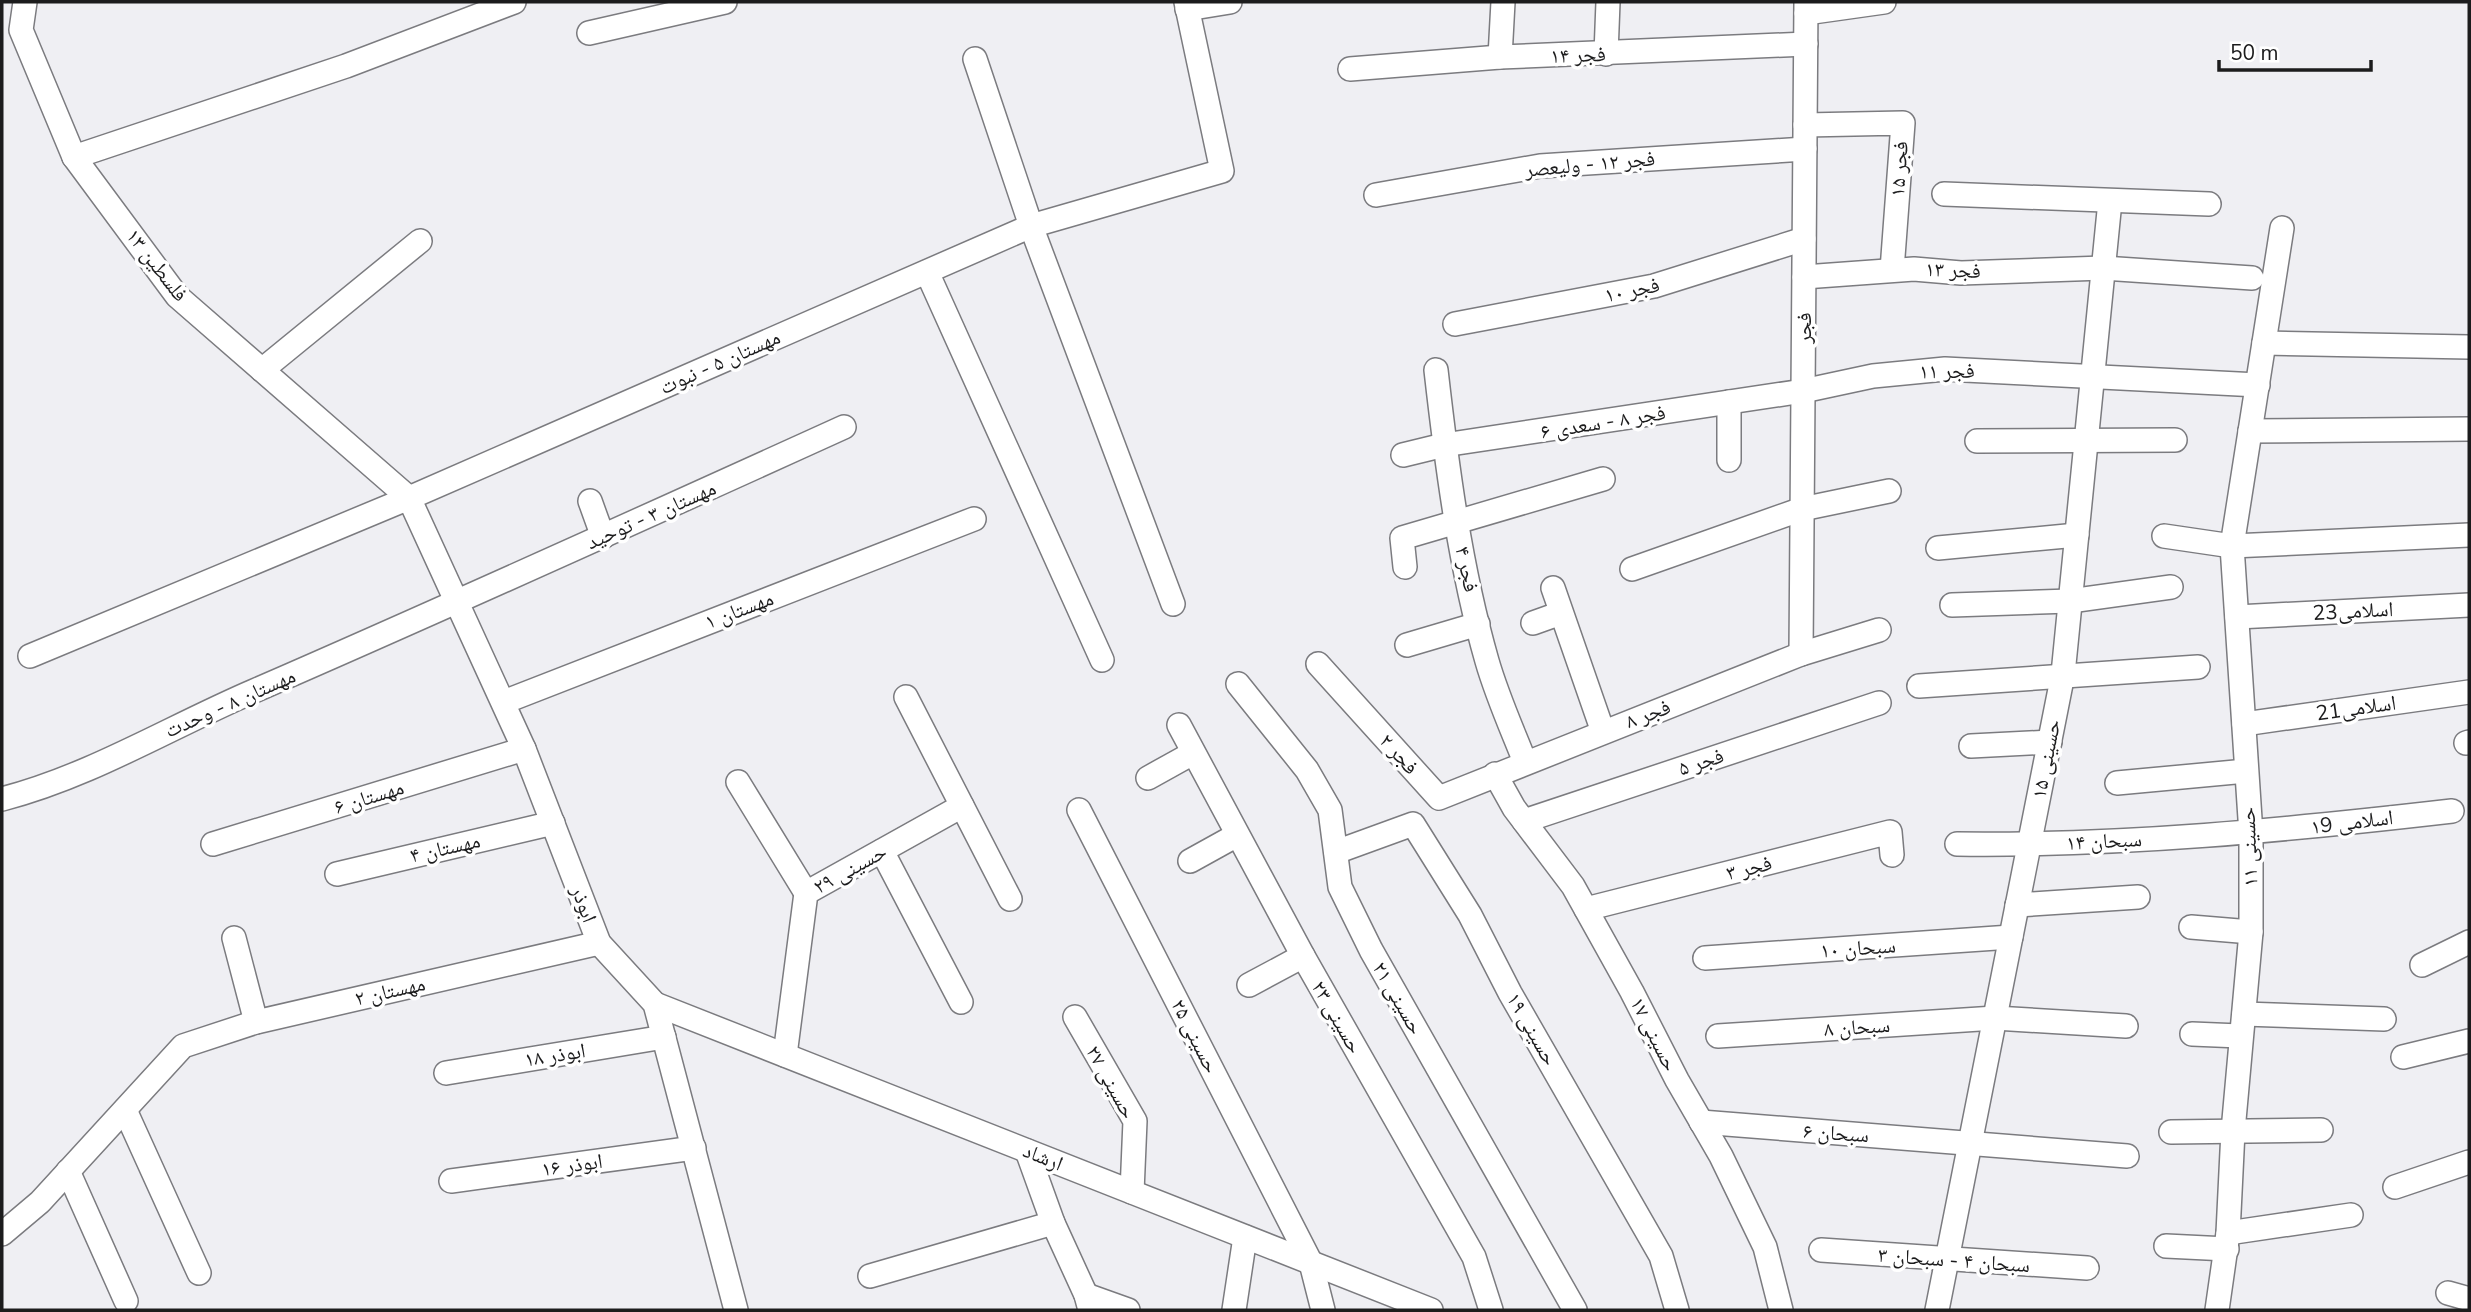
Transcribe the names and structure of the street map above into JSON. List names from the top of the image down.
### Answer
{
  "streets": {
    "street": [
      "فجر ۱۴",
      "فجر ۱۲ - ولیعصر",
      "فجر ۱۵",
      "فلسطین ۱۳",
      "فجر ۱۳",
      "فجر ۱۰",
      "فجر",
      "مهستان ۵ - نبوت",
      "فجر ۱۱",
      "فجر ۸ - سعدی ۶",
      "مهستان ۳ - توحید",
      "فجر ۴",
      "مهستان ۱",
      "اسلامی23",
      "مهستان ۸ - وحدت",
      "اسلامی21",
      "فجر ۸",
      "فجر ۲",
      "حسینی ۱۵",
      "فجر ۵",
      "مهستان ۶",
      "اسلامی ۱9",
      "سبحان ۱۴",
      "حسینی ۱۱",
      "مهستان ۴",
      "فجر ۳",
      "حسینی ۲۹",
      "ابوذر",
      "سبحان ۱۰",
      "مهستان ۲",
      "حسینی ۲۱",
      "حسینی ۲۳",
      "سبحان ۸",
      "حسینی ۱۹",
      "حسینی ۱۷",
      "حسینی ۲۵",
      "ابوذر ۱۸",
      "حسینی ۲۷",
      "سبحان ۶",
      "ارشاد",
      "ابوذر ۱۶",
      "سبحان ۴ - سبحان ۳"
    ]
  },
  "crossings": [
    ["فجر ۱۴", "فجر"],
    ["فجر ۱۲ - ولیعصر", "فجر"],
    ["فجر ۱۵", "فجر ۱۳"],
    ["فجر ۱۵", "فجر"],
    ["فلسطین ۱۳", "مهستان ۵ - نبوت"],
    ["فلسطین ۱۳", "ابوذر"],
    ["فجر ۱۳", "فجر"],
    ["فجر ۱۳", "حسینی ۱۵"],
    ["فجر ۱۰", "فجر"],
    ["فجر", "فجر ۱۱"],
    ["فجر", "فجر ۸ - سعدی ۶"],
    ["فجر", "فجر ۸"],
    ["مهستان ۵ - نبوت", "ابوذر"],
    ["فجر ۱۱", "فجر ۸ - سعدی ۶"],
    ["فجر ۱۱", "حسینی ۱۵"],
    ["فجر ۱۱", "حسینی ۱۱"],
    ["فجر ۸ - سعدی ۶", "فجر ۴"],
    ["مهستان ۳ - توحید", "مهستان ۸ - وحدت"],
    ["مهستان ۳ - توحید", "ابوذر"],
    ["فجر ۴", "فجر ۸"],
    ["مهستان ۱", "ابوذر"],
    ["اسلامی23", "حسینی ۱۱"],
    ["مهستان ۸ - وحدت", "ابوذر"],
    ["اسلامی21", "حسینی ۱۱"],
    ["فجر ۸", "فجر ۲"],
    ["فجر ۸", "حسینی ۱۷"],
    ["فجر ۲", "حسینی ۱۷"],
    ["حسینی ۱۵", "سبحان ۱۴"],
    ["حسینی ۱۵", "سبحان ۱۰"],
    ["حسینی ۱۵", "سبحان ۸"],
    ["حسینی ۱۵", "سبحان ۶"],
    ["حسینی ۱۵", "سبحان ۴ - سبحان ۳"],
    ["فجر ۵", "حسینی ۱۷"],
    ["مهستان ۶", "ابوذر"],
    ["اسلامی ۱9", "سبحان ۱۴"],
    ["اسلامی ۱9", "حسینی ۱۱"],
    ["سبحان ۱۴", "حسینی ۱۱"],
    ["مهستان ۴", "ابوذر"],
    ["فجر ۳", "حسینی ۱۷"],
    ["حسینی ۲۹", "ارشاد"],
    ["ابوذر", "مهستان ۲"],
    ["ابوذر", "ابوذر ۱۸"],
    ["ابوذر", "ارشاد"],
    ["ابوذر", "ابوذر ۱۶"],
    ["حسینی ۲۱", "حسینی ۱۹"],
    ["حسینی ۱۷", "سبحان ۶"],
    ["حسینی ۲۵", "ارشاد"],
    ["حسینی ۲۷", "ارشاد"]
  ],
  "scale_bar": "50 m"
}
